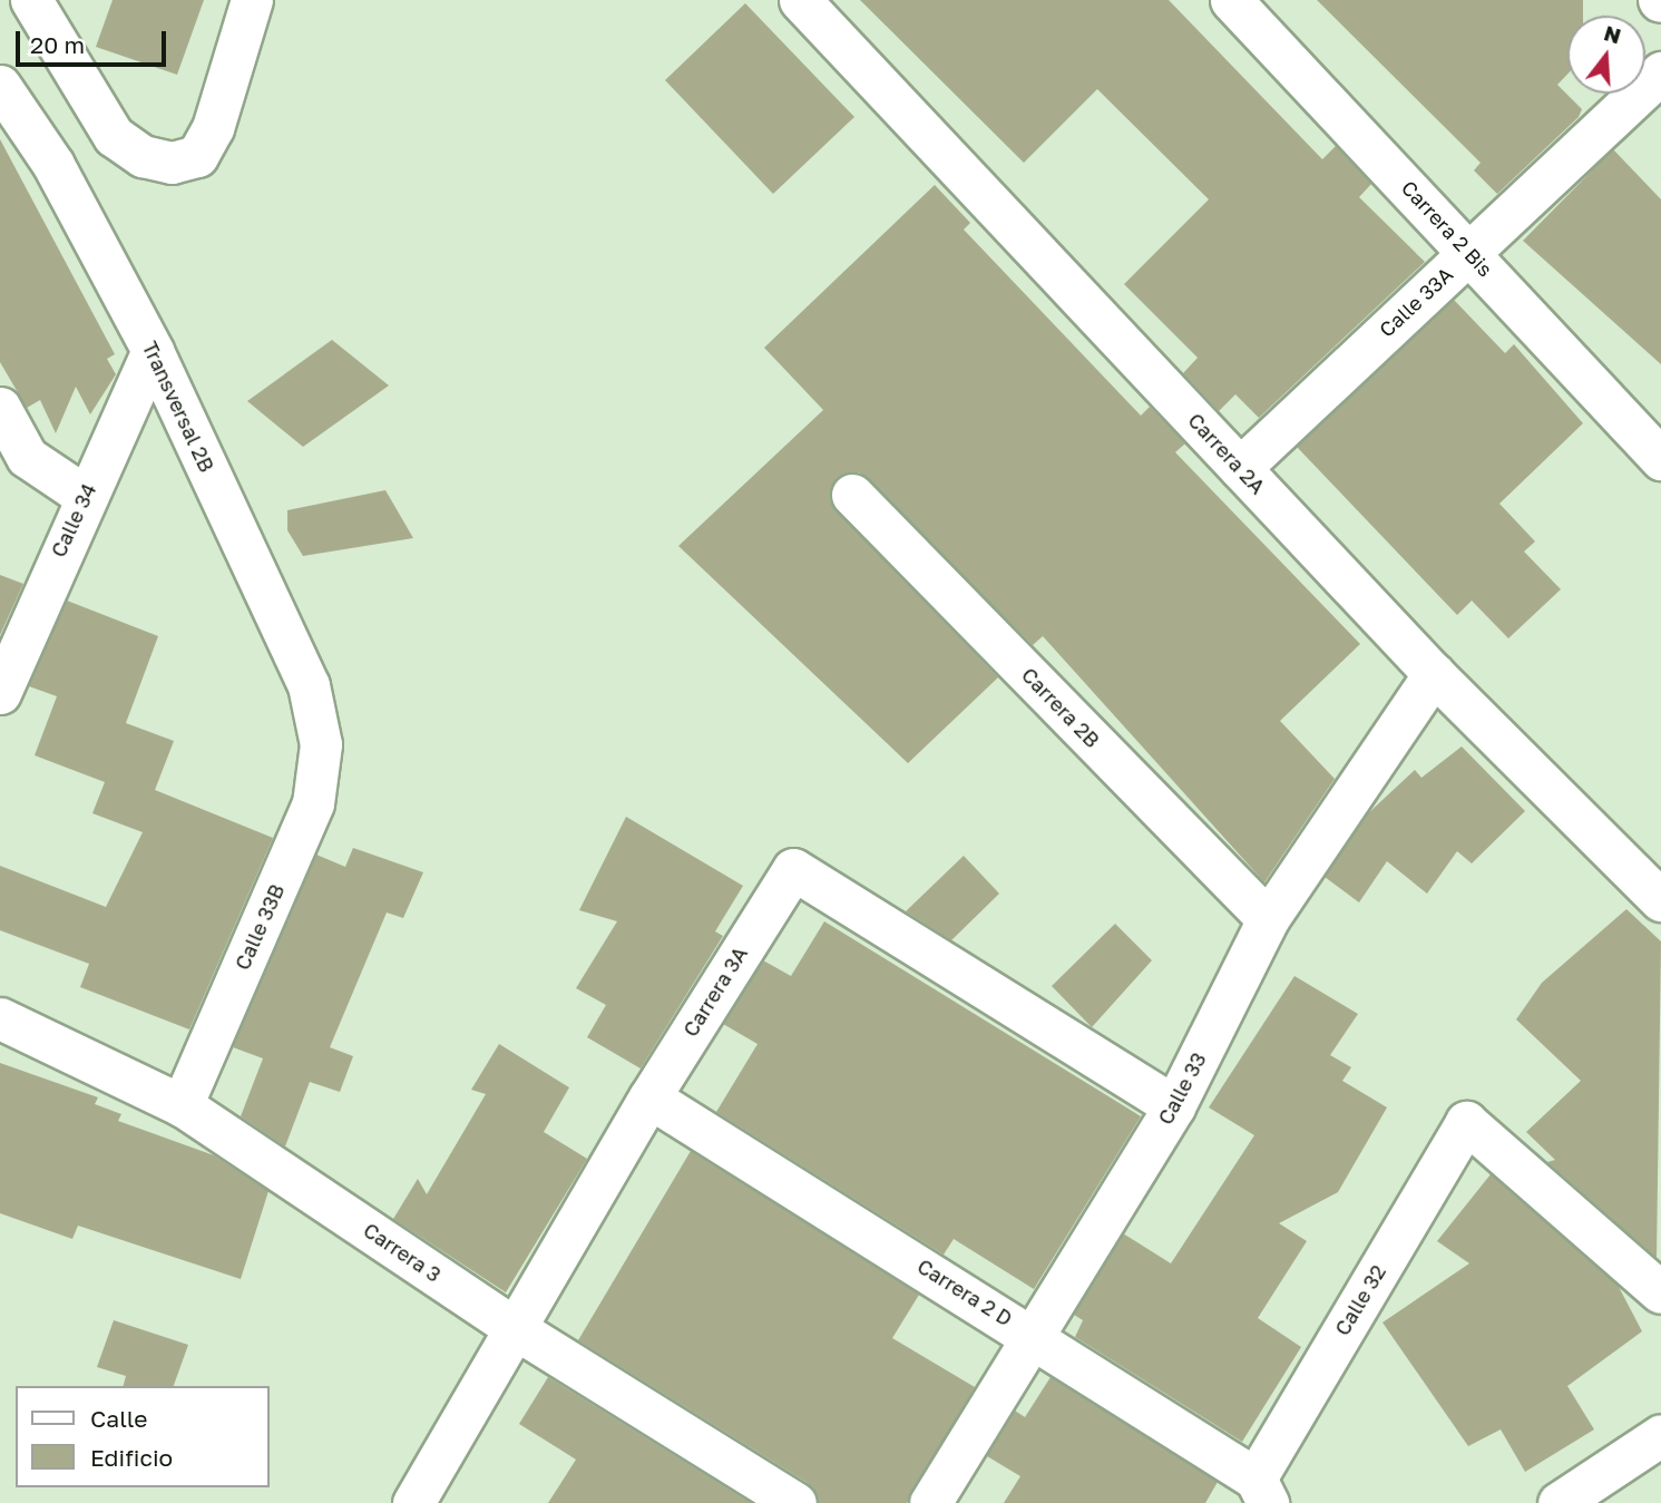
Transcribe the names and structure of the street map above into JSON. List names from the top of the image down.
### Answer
{
  "streets": {
    "street": [
      "Carrera 2 Bis",
      "Calle 33A",
      "Transversal 2B",
      "Carrera 2A",
      "Calle 34",
      "Carrera 2B",
      "Calle 33B",
      "Carrera 3A",
      "Calle 33",
      "Carrera 3",
      "Carrera 2 D",
      "Calle 32"
    ]
  },
  "crossings": [
    ["Carrera 2 Bis", "Calle 33A"],
    ["Calle 33A", "Carrera 2A"],
    ["Transversal 2B", "Calle 34"],
    ["Transversal 2B", "Calle 33B"],
    ["Carrera 2A", "Calle 33"],
    ["Carrera 2B", "Calle 33"],
    ["Calle 33B", "Carrera 3"],
    ["Carrera 3A", "Calle 33"],
    ["Carrera 3A", "Carrera 3"],
    ["Carrera 3A", "Carrera 2 D"],
    ["Calle 33", "Carrera 2 D"],
    ["Carrera 2 D", "Calle 32"]
  ],
  "legend": ["Calle", "Edificio"],
  "scale_bar": "20 m",
  "north": "top"
}
